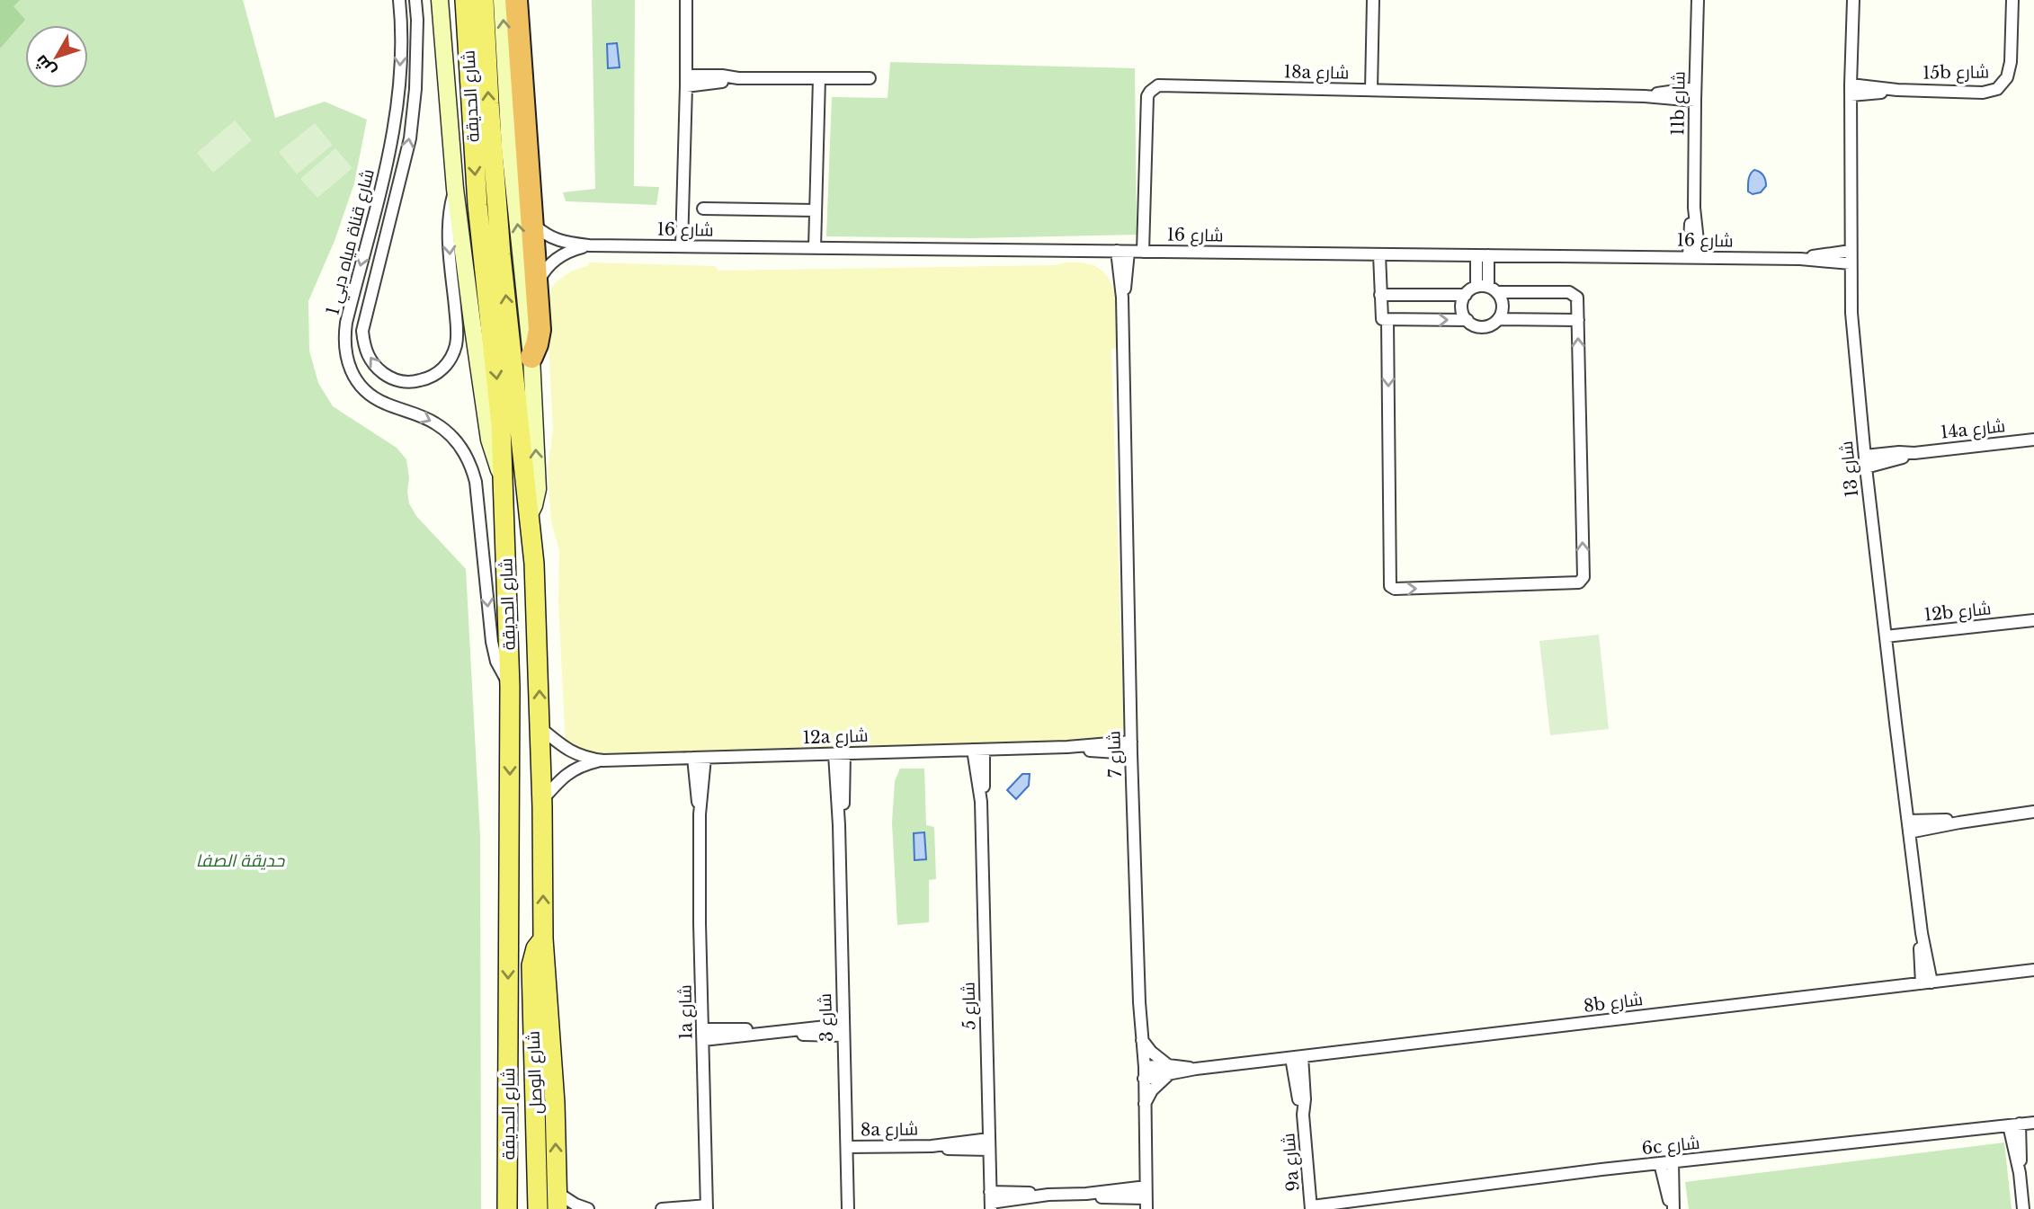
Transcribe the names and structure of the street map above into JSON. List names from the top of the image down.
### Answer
{
  "streets": {
    "main road": ["شارع الحديقة", "شارع الوصل"],
    "street": [
      "18a شارع",
      "15b شارع",
      "11b شارع",
      "شارع 16",
      "شارع قناة مياه دبي 1",
      "14a شارع",
      "شارع 13",
      "12b شارع",
      "12a شارع",
      "شارع 7",
      "8b شارع",
      "شارع 5",
      "1a شارع",
      "شارع 3",
      "8a شارع",
      "6c شارع",
      "9a شارع"
    ]
  },
  "crossings": [
    ["18a شارع", "11b شارع"],
    ["18a شارع", "شارع 16"],
    ["15b شارع", "شارع 13"],
    ["شارع الحديقة", "شارع قناة مياه دبي 1"],
    ["شارع الحديقة", "12a شارع"],
    ["شارع الحديقة", "شارع الوصل"],
    ["11b شارع", "شارع 16"],
    ["شارع 16", "شارع 13"],
    ["شارع 16", "شارع 7"],
    ["14a شارع", "شارع 13"],
    ["شارع 13", "12b شارع"],
    ["شارع 13", "8b شارع"],
    ["12a شارع", "شارع 7"],
    ["12a شارع", "شارع 5"],
    ["12a شارع", "1a شارع"],
    ["12a شارع", "شارع 3"],
    ["شارع 7", "8b شارع"],
    ["8b شارع", "9a شارع"],
    ["شارع 5", "8a شارع"],
    ["شارع 3", "8a شارع"],
    ["6c شارع", "9a شارع"]
  ],
  "parks": ["حديقة الصفا"],
  "north": "bottom left"
}
